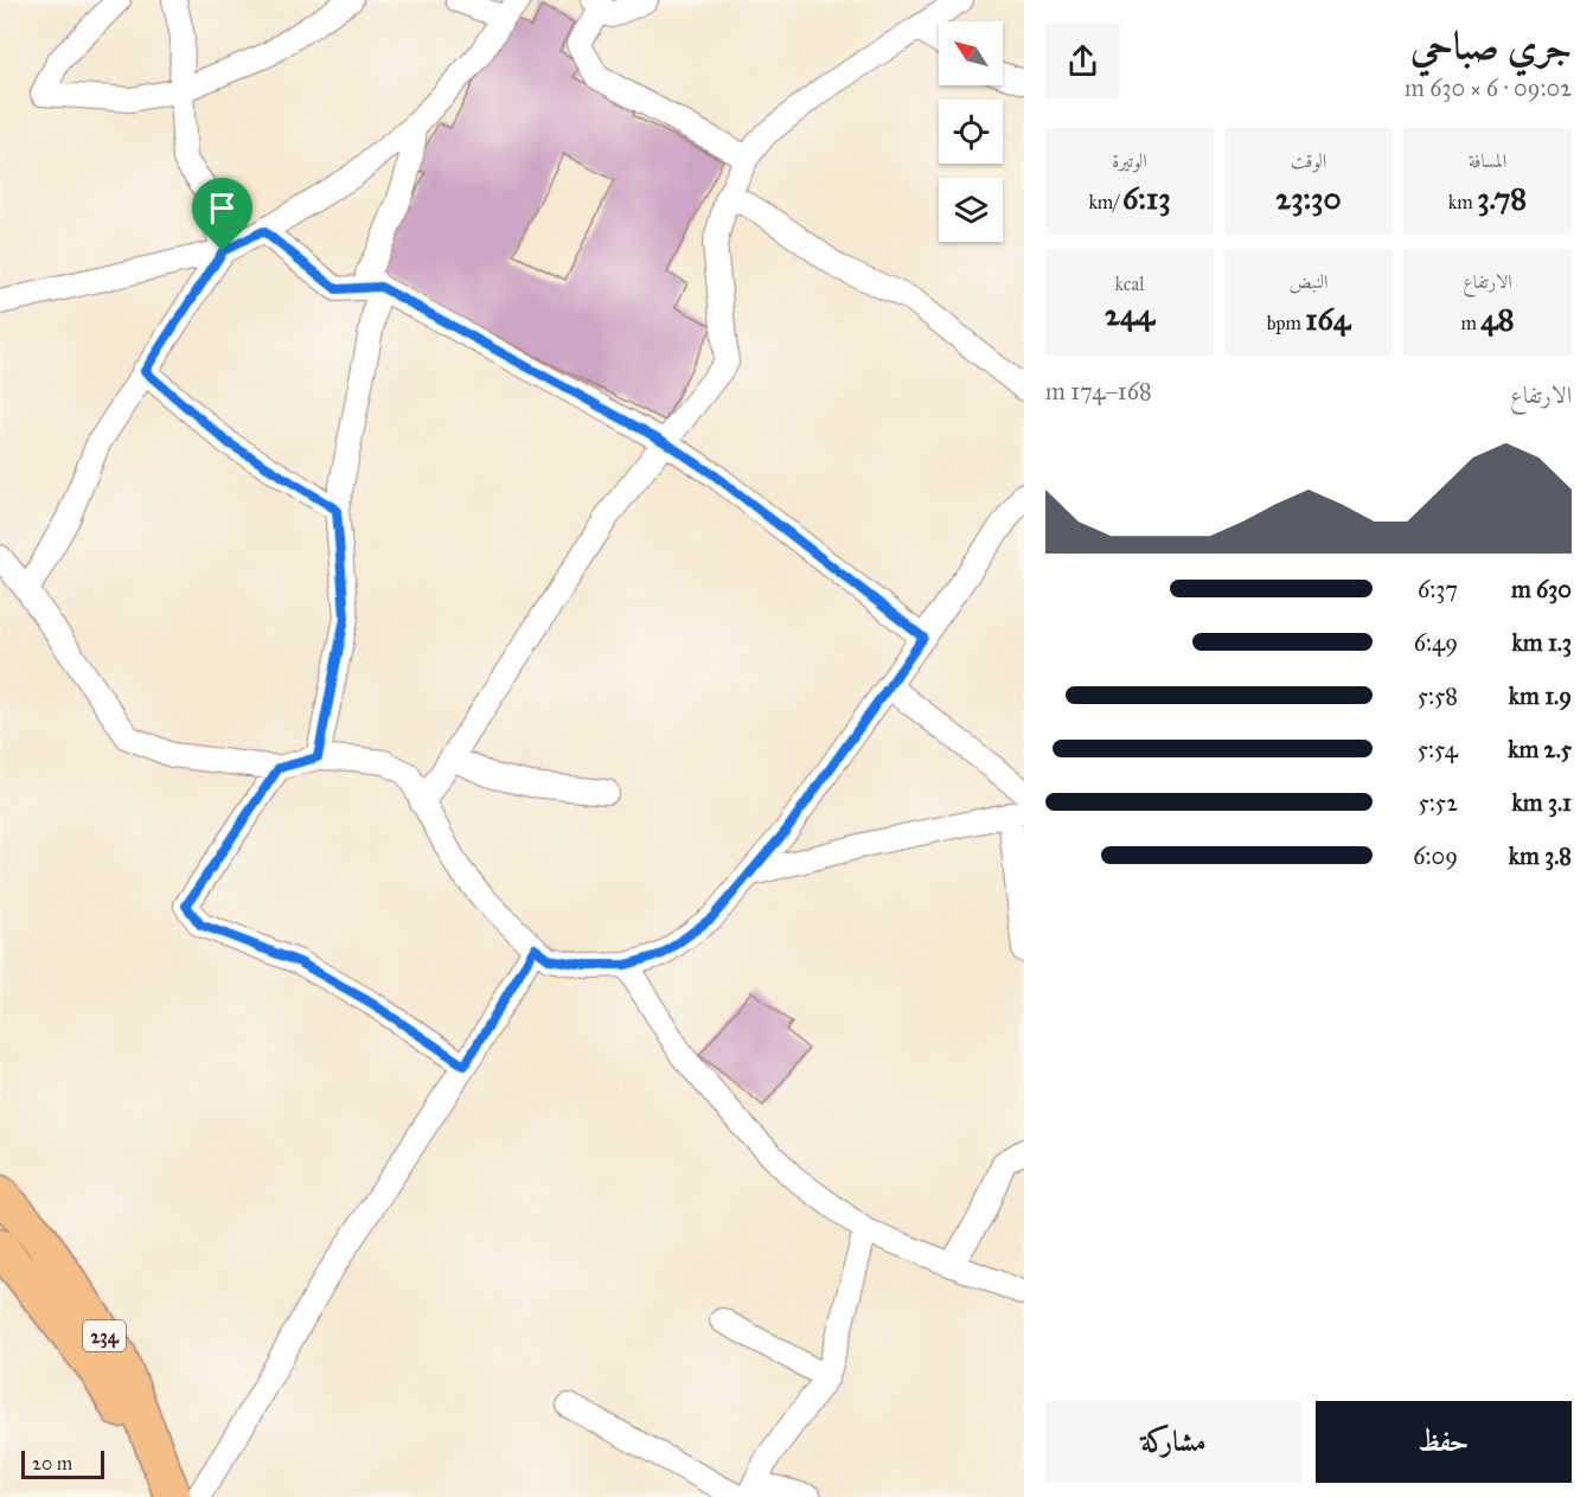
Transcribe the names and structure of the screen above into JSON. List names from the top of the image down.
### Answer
{
  "streets": {
    "main road": ["234"]
  },
  "scale_bar": "20 m",
  "north": "top left",
  "page": {
    "heading": ["جري صباحي", "09:02 · 6 × 630 m"],
    "stats": [
      ["المسافة", "3.78 km"],
      ["الوقت", "23:30"],
      ["الوتيرة", "6:13 /km"],
      ["الارتفاع", "48 m"],
      ["النبض", "164 bpm"],
      ["kcal", "244"]
    ],
    "chart": ["الارتفاع", "168–174 m"],
    "list": [
      {
        "name": "630 m",
        "note": "6:37"
      },
      {
        "name": "1.3 km",
        "note": "6:49"
      },
      {
        "name": "1.9 km",
        "note": "5:58"
      },
      {
        "name": "2.5 km",
        "note": "5:54"
      },
      {
        "name": "3.1 km",
        "note": "5:52"
      },
      {
        "name": "3.8 km",
        "note": "6:09"
      }
    ],
    "buttons": ["حفظ", "مشاركة"],
    "scale": "20 m"
  }
}
